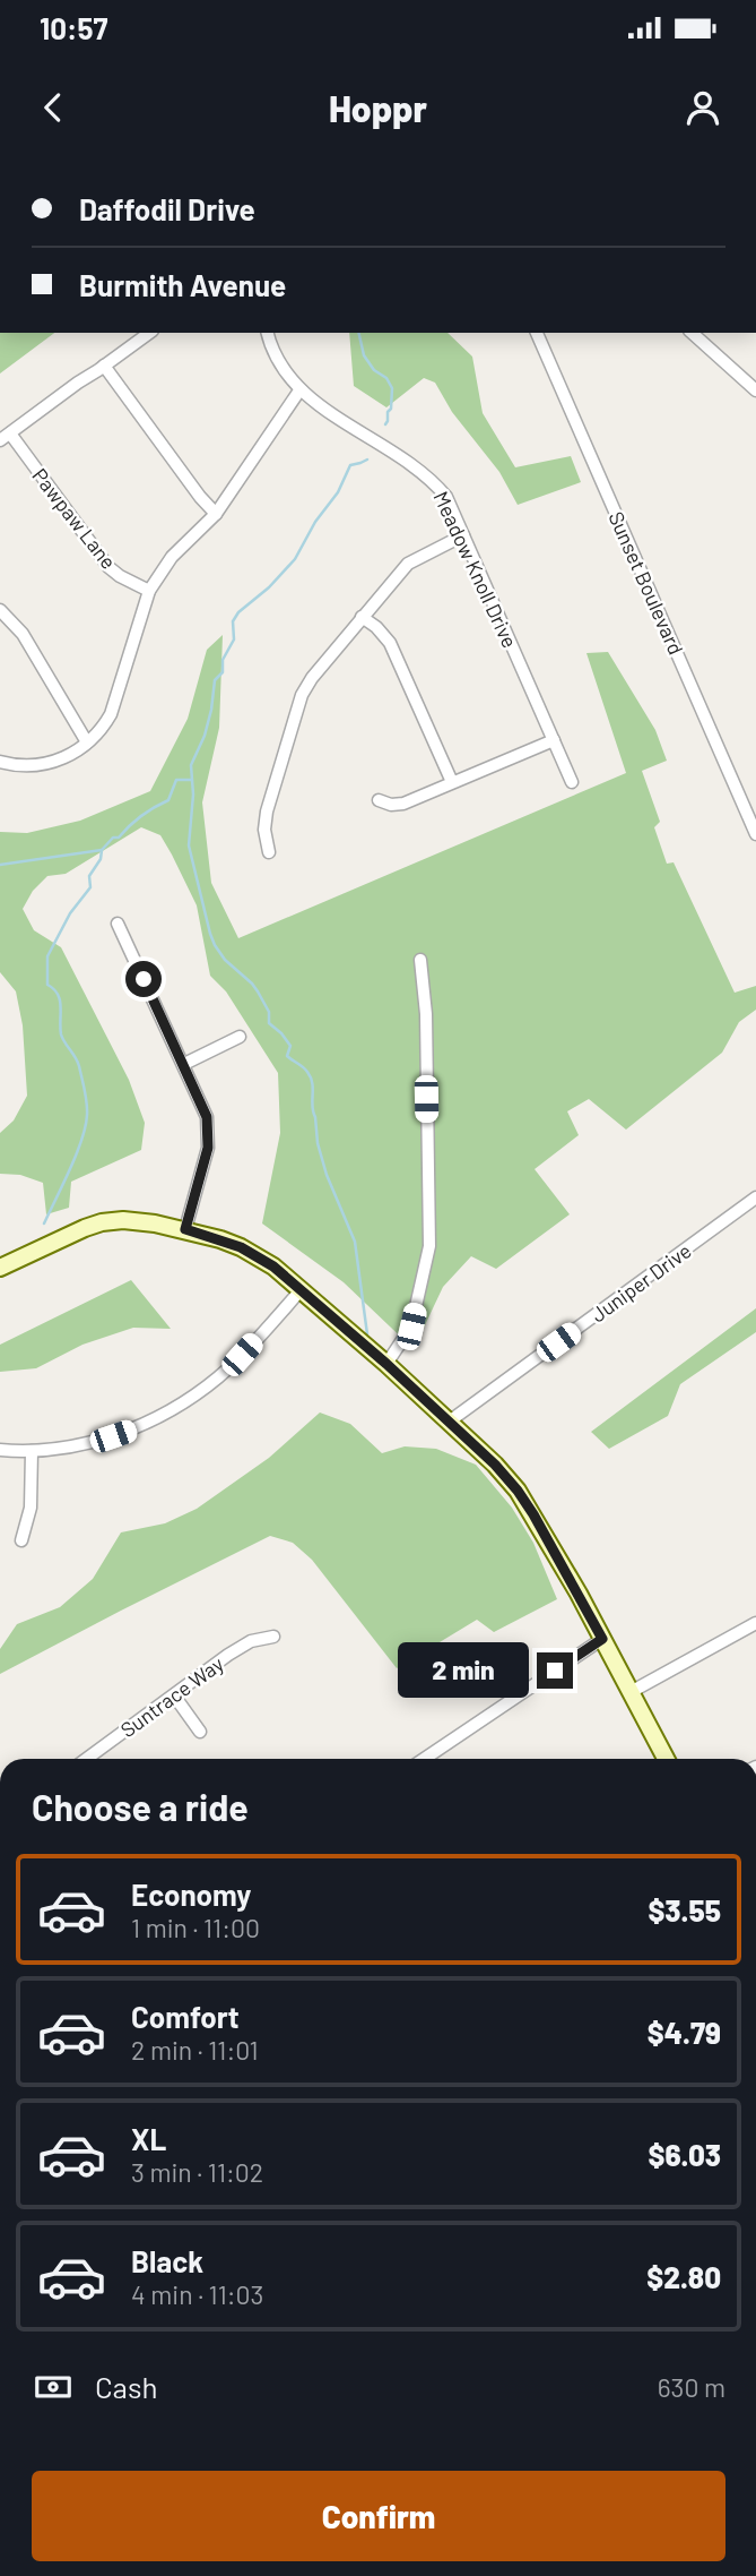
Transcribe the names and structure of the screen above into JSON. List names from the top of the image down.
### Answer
{
  "streets": {
    "street": [
      "Pawpaw Lane",
      "Meadow Knoll Drive",
      "Sunset Boulevard",
      "Juniper Drive",
      "Suntrace Way"
    ]
  },
  "page": {
    "status": "10:57",
    "header": "Hoppr",
    "banner": ["Daffodil Drive", "Burmith Avenue"],
    "bubble": "2 min",
    "heading": "Choose a ride",
    "list": [
      {
        "name": "Economy",
        "note": "1 min · 11:00",
        "value": "$3.55"
      },
      {
        "name": "Comfort",
        "note": "2 min · 11:01",
        "value": "$4.79"
      },
      {
        "name": "XL",
        "note": "3 min · 11:02",
        "value": "$6.03"
      },
      {
        "name": "Black",
        "note": "4 min · 11:03",
        "value": "$2.80"
      }
    ],
    "pay": ["Cash", "630 m"],
    "buttons": "Confirm"
  }
}
